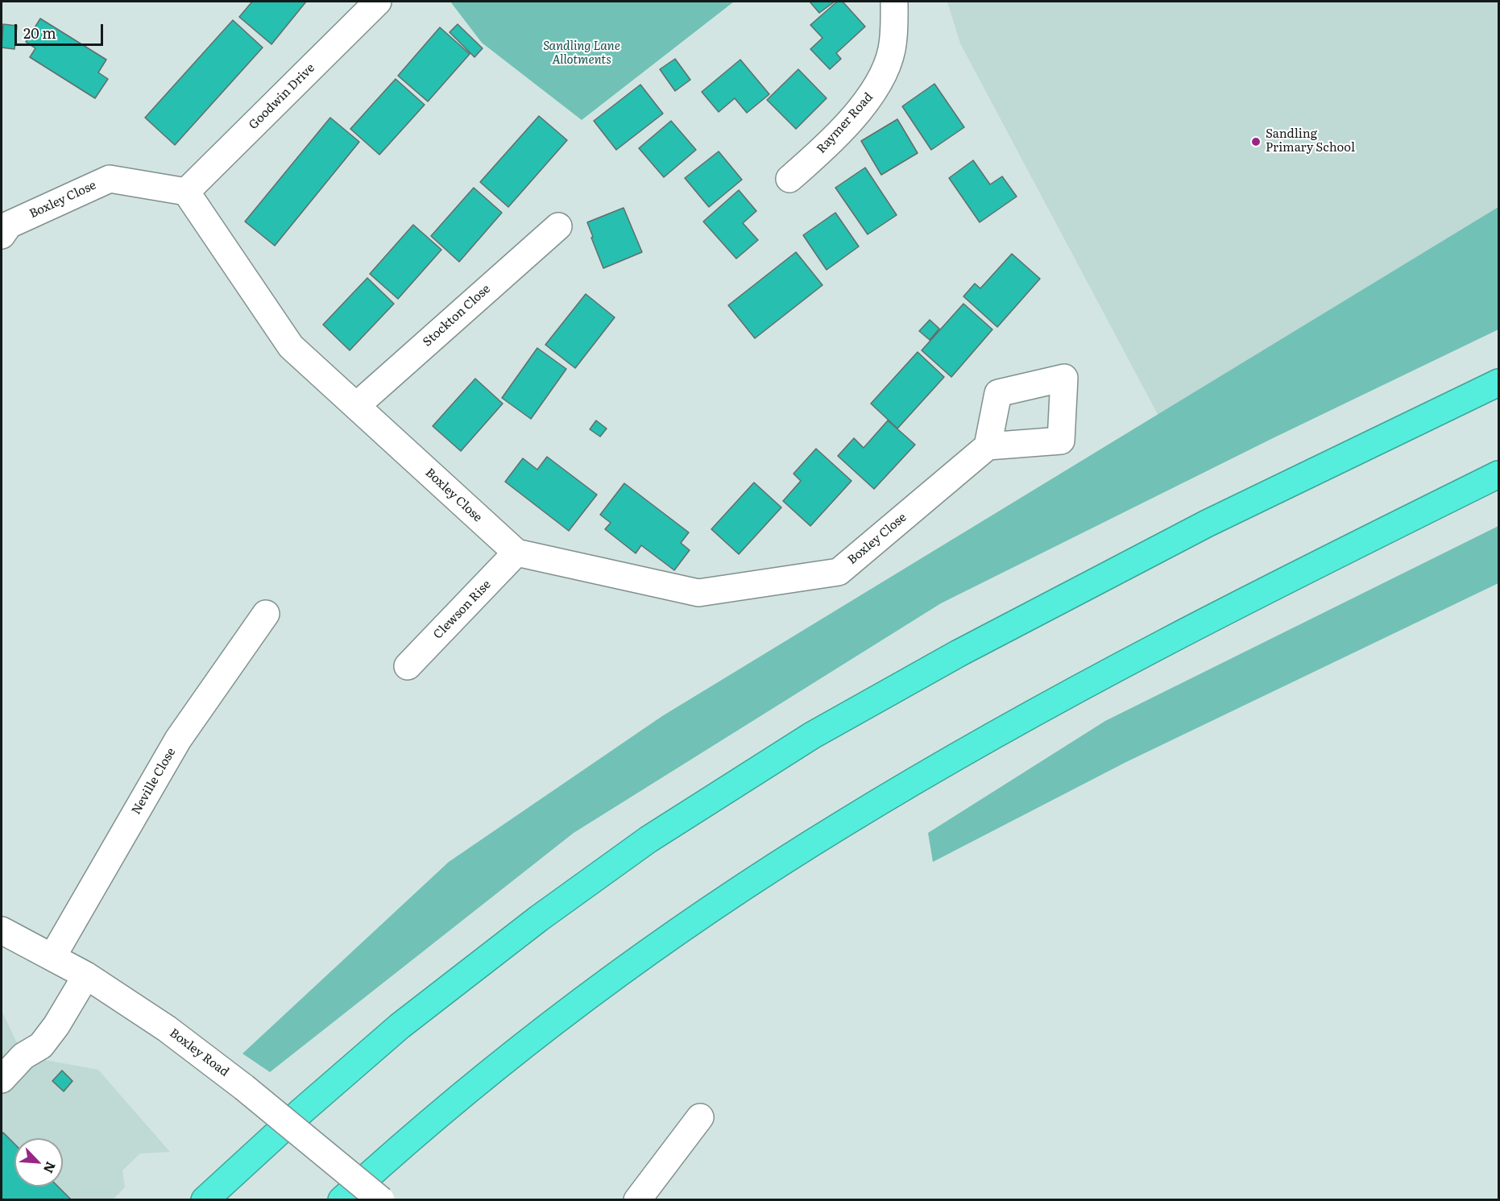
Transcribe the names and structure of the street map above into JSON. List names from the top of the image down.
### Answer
{
  "streets": {
    "street": [
      "Goodwin Drive",
      "Raymer Road",
      "Boxley Close",
      "Stockton Close",
      "Clewson Rise",
      "Neville Close",
      "Boxley Road"
    ]
  },
  "crossings": [
    ["Goodwin Drive", "Boxley Close"],
    ["Boxley Close", "Stockton Close"],
    ["Boxley Close", "Clewson Rise"],
    ["Neville Close", "Boxley Road"]
  ],
  "parks": ["Sandling Lane Allotments"],
  "places": ["Sandling Primary School"],
  "scale_bar": "20 m",
  "north": "bottom right"
}
